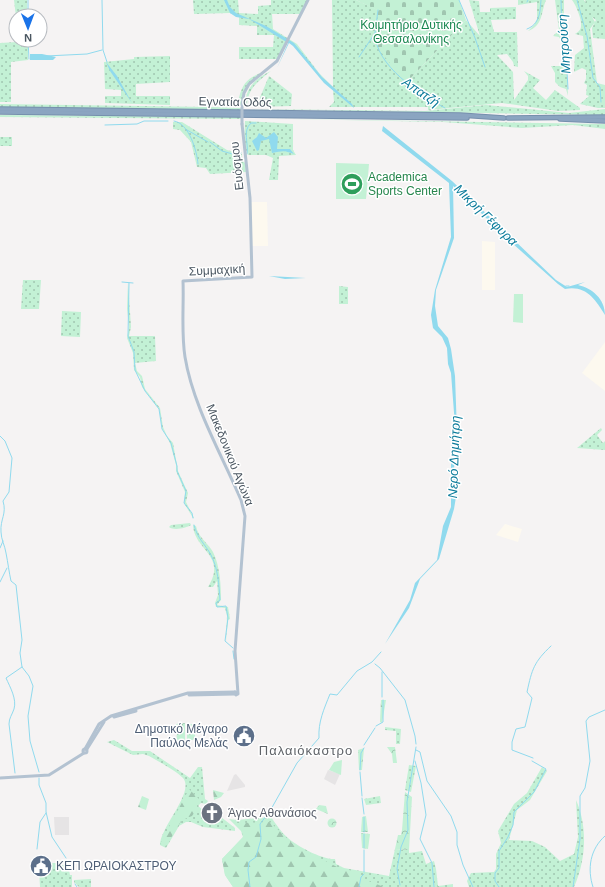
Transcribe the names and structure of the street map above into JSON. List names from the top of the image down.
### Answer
{
  "streets": {
    "highway": ["Εγνατία Οδός"],
    "main road": ["Ευόσμου", "Συμμαχική", "Μακεδονικού Αγώνα"]
  },
  "crossings": [
    ["Ευόσμου", "Συμμαχική"],
    ["Συμμαχική", "Μακεδονικού Αγώνα"]
  ],
  "districts": ["Παλαιόκαστρο"],
  "water": [
    "Μητρούση",
    "Απατζή",
    "Μικρή Γέφυρα",
    "Νερό Δημήτρη"
  ],
  "parks": ["Κοιμητήριο Δυτικής Θεσσαλονίκης"],
  "places": {
    "sports": ["Academica Sports Center"],
    "public building": ["Δημοτικό Μέγαρο Παύλος Μελάς", "ΚΕΠ ΩΡΑΙΟΚΑΣΤΡΟΥ"],
    "church": ["Άγιος Αθανάσιος"]
  },
  "north": "bottom"
}
